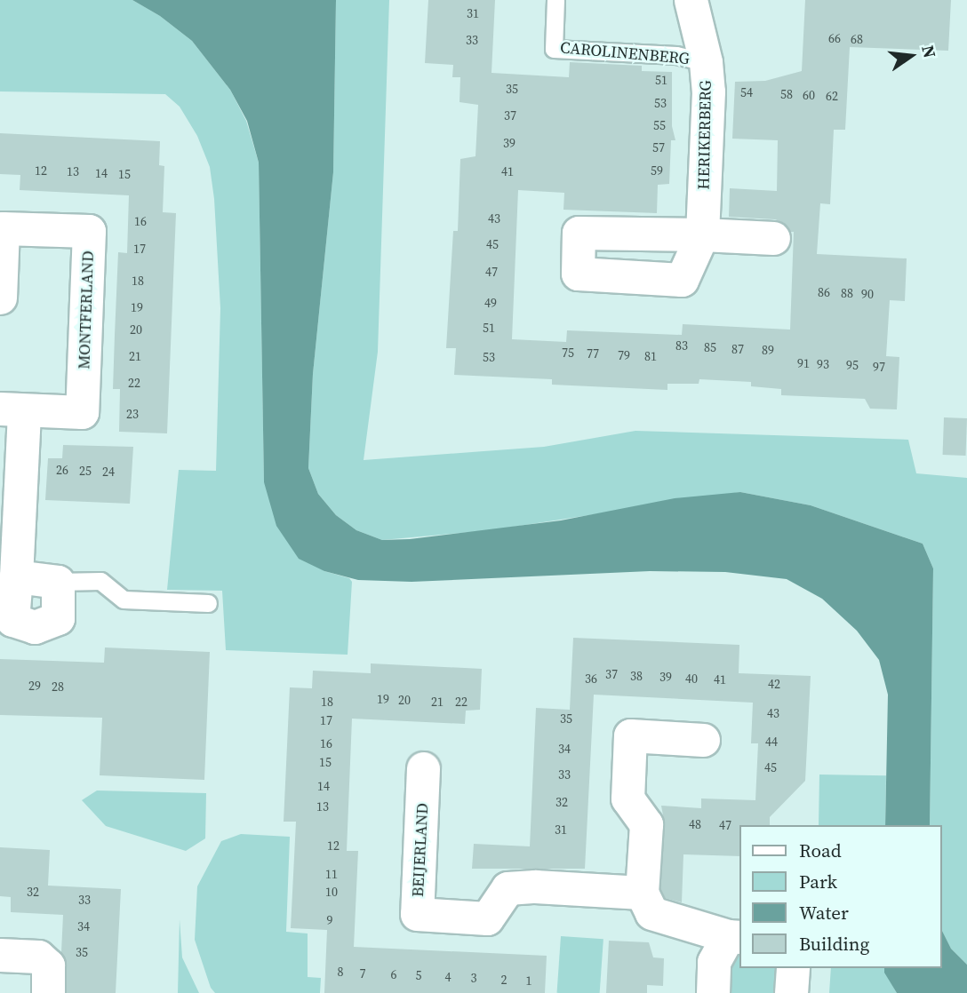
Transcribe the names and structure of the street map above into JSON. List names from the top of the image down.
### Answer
{
  "streets": {
    "street": ["HERIKERBERG", "MONTFERLAND", "BEIJERLAND"],
    "lane": ["CAROLINENBERG"]
  },
  "crossings": [
    ["CAROLINENBERG", "HERIKERBERG"]
  ],
  "house_numbers": [
    "31",
    "66",
    "68",
    "33",
    "51",
    "35",
    "54",
    "58",
    "60",
    "62",
    "53",
    "37",
    "55",
    "39",
    "57",
    "12",
    "59",
    "13",
    "41",
    "14",
    "15",
    "43",
    "16",
    "45",
    "17",
    "47",
    "18",
    "86",
    "88",
    "90",
    "49",
    "19",
    "51",
    "20",
    "83",
    "85",
    "87",
    "89",
    "75",
    "77",
    "79",
    "21",
    "81",
    "53",
    "91",
    "93",
    "95",
    "97",
    "22",
    "23",
    "26",
    "25",
    "24",
    "37",
    "38",
    "39",
    "36",
    "40",
    "41",
    "42",
    "29",
    "28",
    "19",
    "20",
    "18",
    "21",
    "22",
    "43",
    "35",
    "17",
    "44",
    "16",
    "34",
    "15",
    "45",
    "33",
    "14",
    "32",
    "13",
    "48",
    "47",
    "31",
    "12",
    "11",
    "32",
    "10",
    "33",
    "9",
    "34",
    "35",
    "8",
    "7",
    "6",
    "5",
    "4",
    "3",
    "2",
    "1"
  ],
  "legend": [
    "Road",
    "Park",
    "Water",
    "Building"
  ],
  "north": "right"
}
